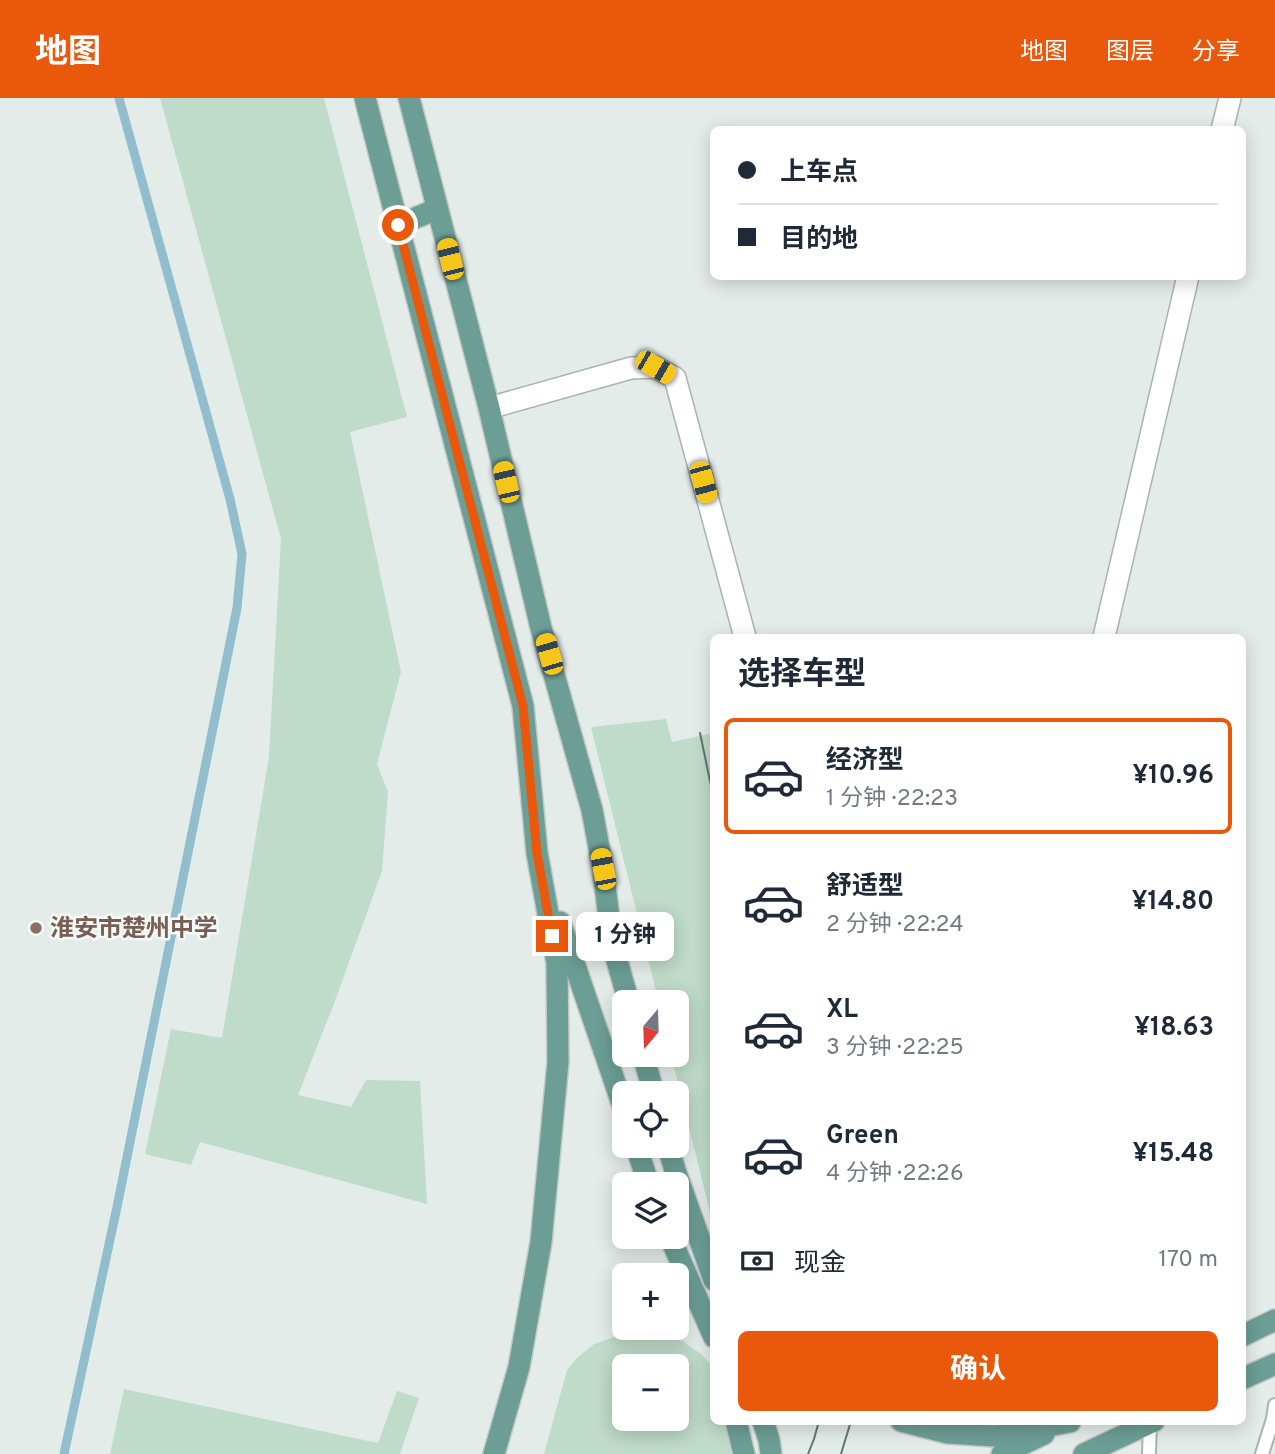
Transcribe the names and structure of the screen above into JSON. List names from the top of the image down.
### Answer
{
  "places": ["淮安市楚州中学"],
  "north": "bottom",
  "page": {
    "header": "地图",
    "nav": ["地图", "图层", "分享"],
    "banner": ["上车点", "目的地"],
    "heading": "选择车型",
    "list": [
      {
        "name": "经济型",
        "note": "1 分钟 · 22:23",
        "value": "¥10.96"
      },
      {
        "name": "舒适型",
        "note": "2 分钟 · 22:24",
        "value": "¥14.80"
      },
      {
        "name": "XL",
        "note": "3 分钟 · 22:25",
        "value": "¥18.63"
      },
      {
        "name": "Green",
        "note": "4 分钟 · 22:26",
        "value": "¥15.48"
      }
    ],
    "bubble": "1 分钟",
    "map_buttons": ["+", "−"],
    "pay": ["现金", "170 m"],
    "buttons": "确认"
  }
}
